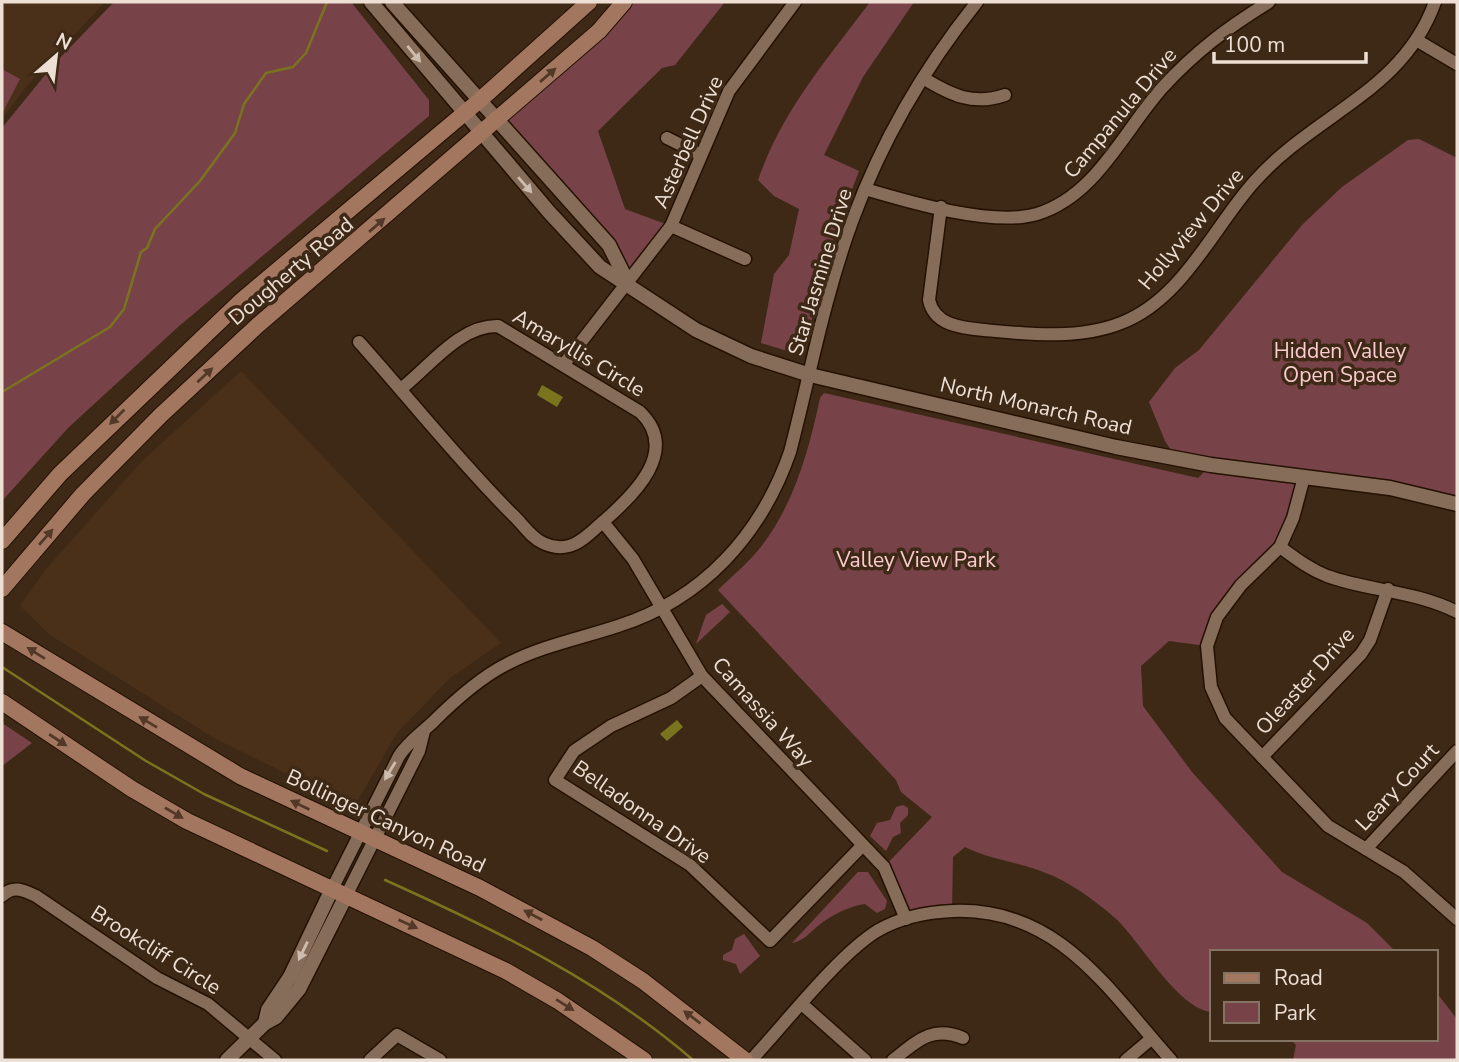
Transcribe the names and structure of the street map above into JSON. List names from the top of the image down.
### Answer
{
  "streets": {
    "main road": ["Dougherty Road", "Bollinger Canyon Road"],
    "street": [
      "Campanula Drive",
      "Asterbell Drive",
      "Hollyview Drive",
      "Star Jasmine Drive",
      "Amaryllis Circle",
      "North Monarch Road",
      "Oleaster Drive",
      "Camassia Way",
      "Leary Court",
      "Belladonna Drive",
      "Brookcliff Circle"
    ]
  },
  "crossings": [
    ["Campanula Drive", "Hollyview Drive"],
    ["Campanula Drive", "Star Jasmine Drive"],
    ["Asterbell Drive", "Amaryllis Circle"],
    ["Asterbell Drive", "North Monarch Road"],
    ["Dougherty Road", "North Monarch Road"],
    ["Star Jasmine Drive", "North Monarch Road"],
    ["Star Jasmine Drive", "Camassia Way"],
    ["Star Jasmine Drive", "Bollinger Canyon Road"],
    ["Amaryllis Circle", "Camassia Way"],
    ["Camassia Way", "Belladonna Drive"]
  ],
  "parks": ["Hidden Valley Open Space", "Valley View Park"],
  "legend": ["Road", "Park"],
  "scale_bar": "100 m",
  "north": "top right"
}
